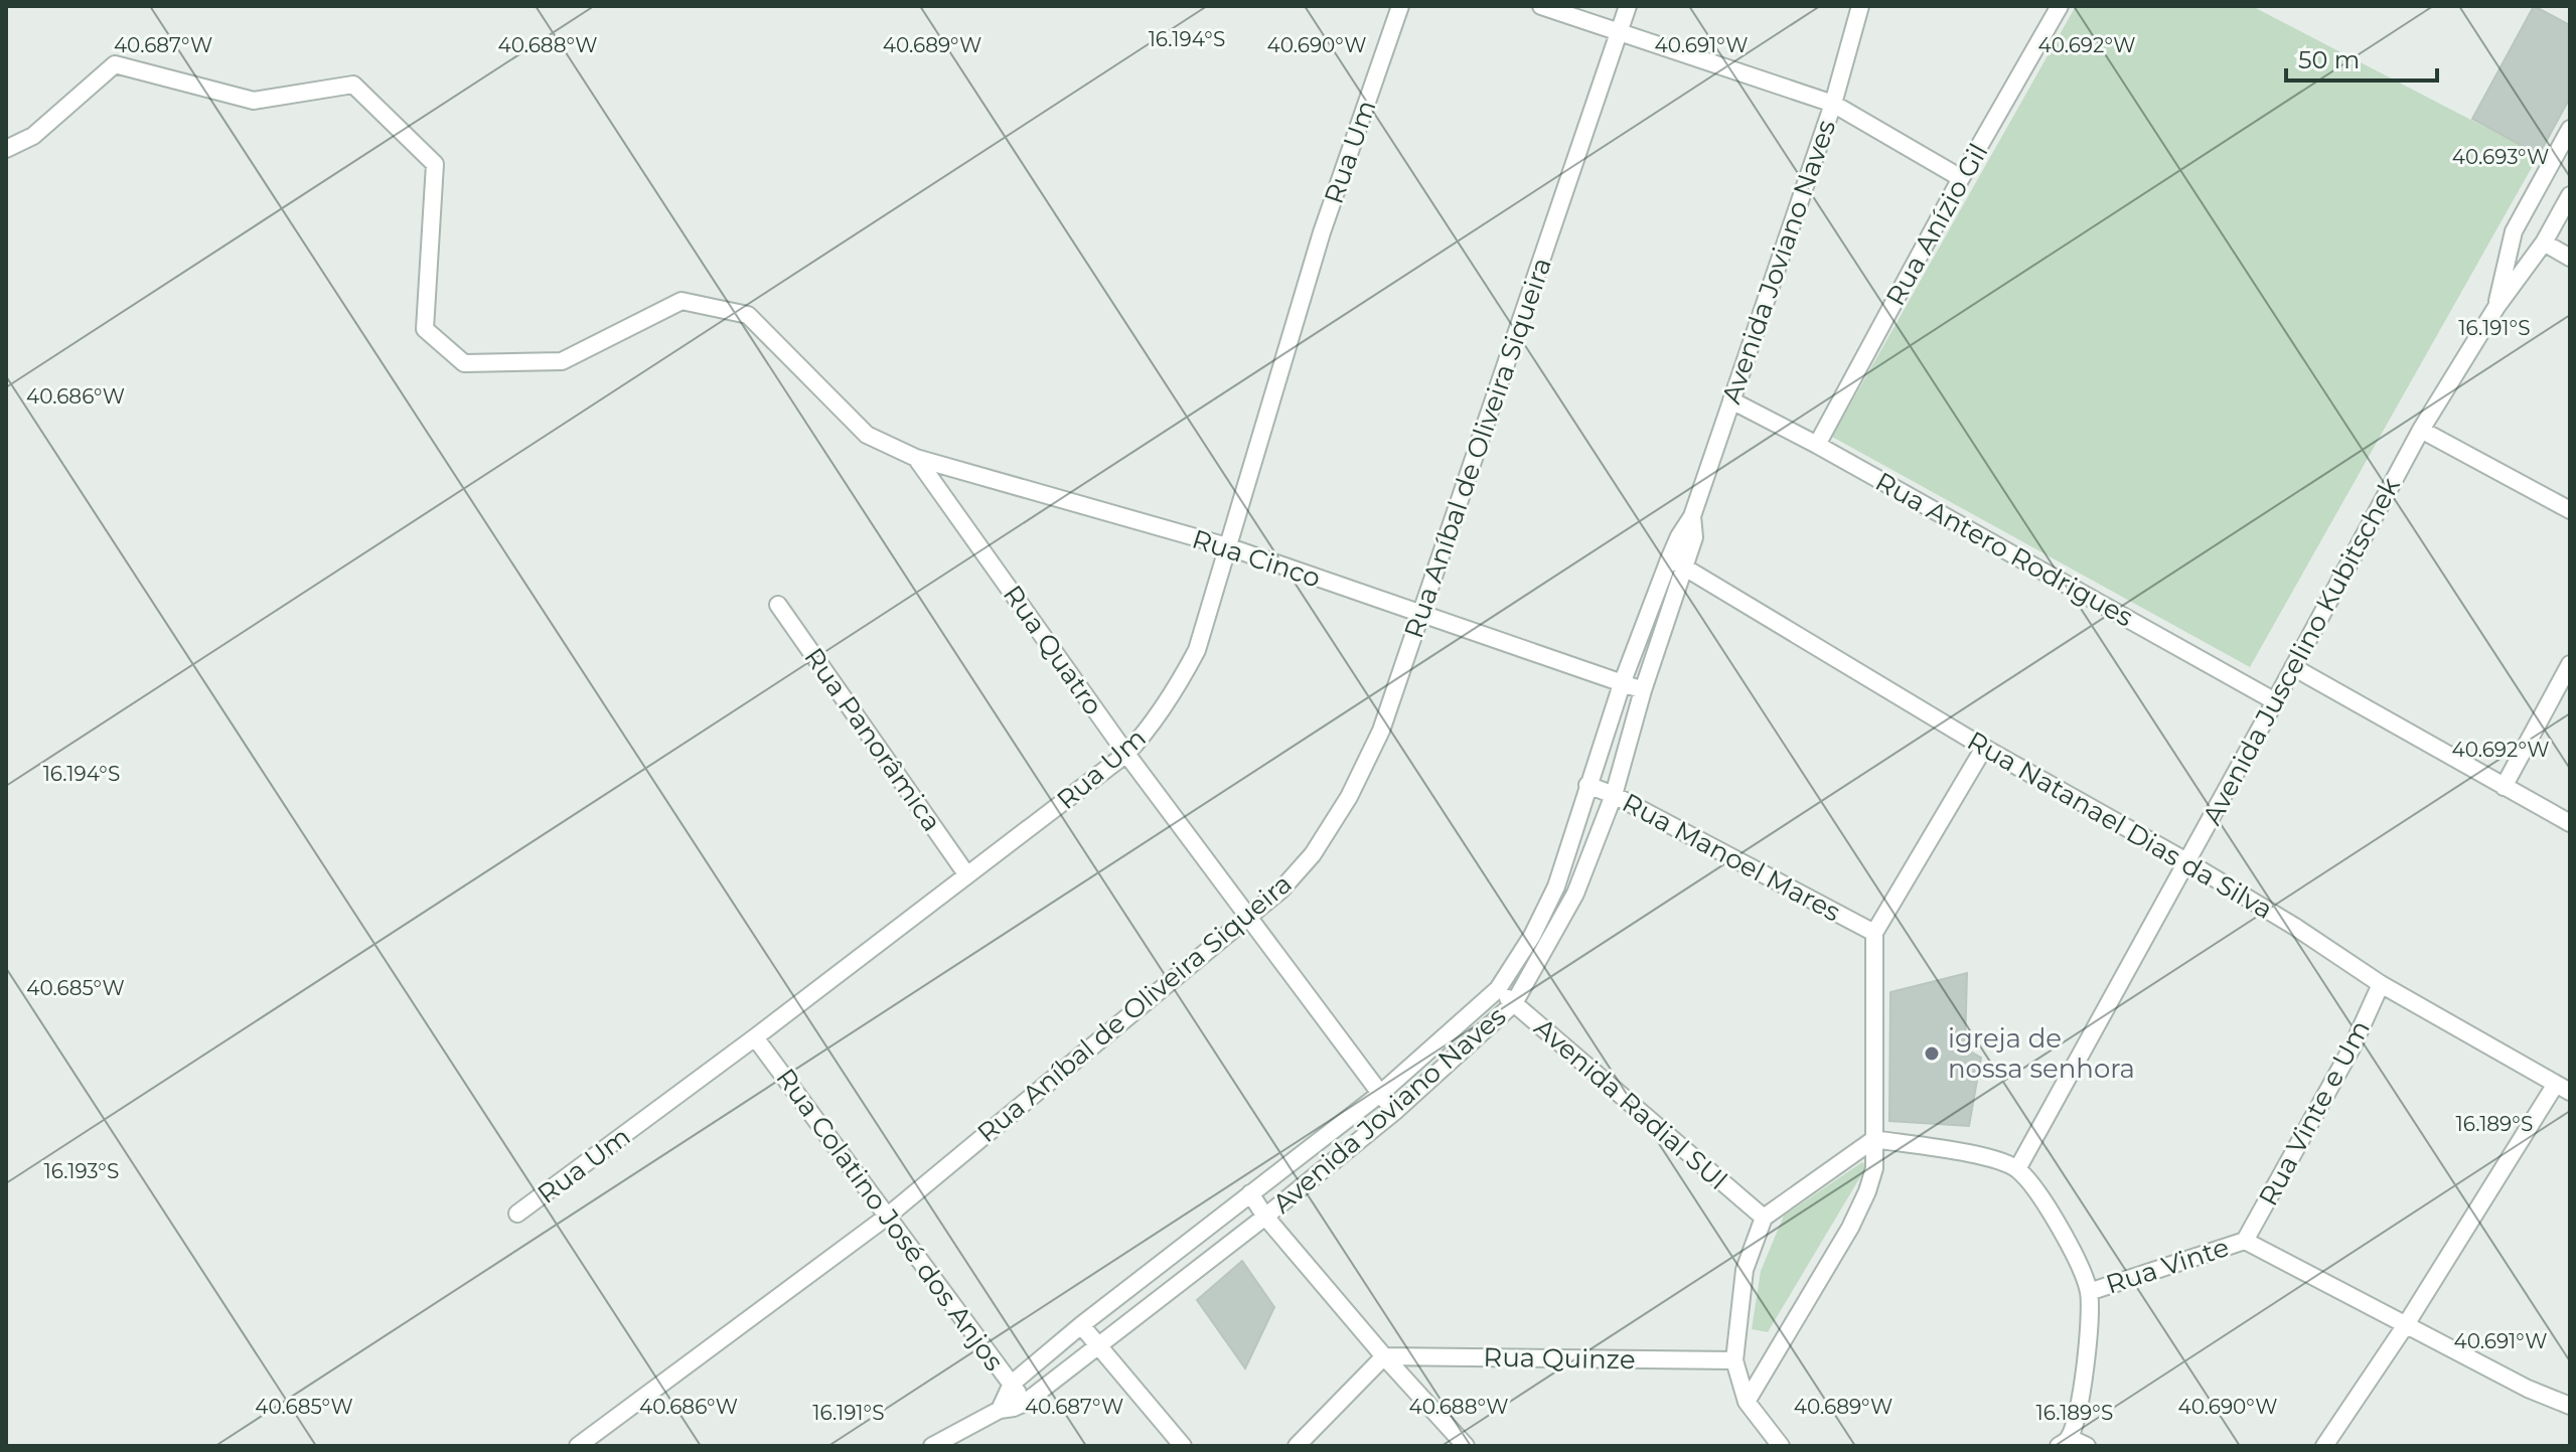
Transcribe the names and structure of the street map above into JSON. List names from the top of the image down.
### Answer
{
  "streets": {
    "street": [
      "Rua Um",
      "Rua Anízio Gil",
      "Avenida Joviano Naves",
      "Rua Aníbal de Oliveira Siqueira",
      "Rua Antero Rodrigues",
      "Rua Cinco",
      "Rua Quatro",
      "Avenida Juscelino Kubitschek",
      "Rua Panorâmica",
      "Rua Natanael Dias da Silva",
      "Rua Manoel Mares",
      "Avenida Radial SUl",
      "Rua Vinte e Um",
      "Rua Colatino José dos Anjos",
      "Rua Vinte",
      "Rua Quinze"
    ]
  },
  "crossings": [
    ["Rua Um", "Rua Cinco"],
    ["Rua Um", "Rua Quatro"],
    ["Rua Um", "Rua Panorâmica"],
    ["Rua Um", "Rua Colatino José dos Anjos"],
    ["Rua Anízio Gil", "Rua Antero Rodrigues"],
    ["Avenida Joviano Naves", "Rua Antero Rodrigues"],
    ["Avenida Joviano Naves", "Rua Cinco"],
    ["Avenida Joviano Naves", "Rua Quatro"],
    ["Avenida Joviano Naves", "Rua Natanael Dias da Silva"],
    ["Avenida Joviano Naves", "Rua Manoel Mares"],
    ["Avenida Joviano Naves", "Avenida Radial SUl"],
    ["Avenida Joviano Naves", "Rua Colatino José dos Anjos"],
    ["Rua Aníbal de Oliveira Siqueira", "Rua Cinco"],
    ["Rua Aníbal de Oliveira Siqueira", "Rua Quatro"],
    ["Rua Aníbal de Oliveira Siqueira", "Rua Colatino José dos Anjos"],
    ["Rua Antero Rodrigues", "Avenida Juscelino Kubitschek"],
    ["Rua Cinco", "Rua Quatro"],
    ["Avenida Juscelino Kubitschek", "Rua Natanael Dias da Silva"],
    ["Rua Natanael Dias da Silva", "Rua Vinte e Um"],
    ["Rua Vinte e Um", "Rua Vinte"]
  ],
  "places": ["igreja de nossa senhora"],
  "scale_bar": "50 m",
  "coordinates": [
    "16.194°S",
    "40.687°W",
    "40.688°W",
    "40.689°W",
    "40.690°W",
    "40.691°W",
    "40.692°W",
    "40.693°W",
    "16.191°S",
    "40.686°W",
    "40.685°W",
    "16.189°S",
    "16.193°S"
  ]
}
